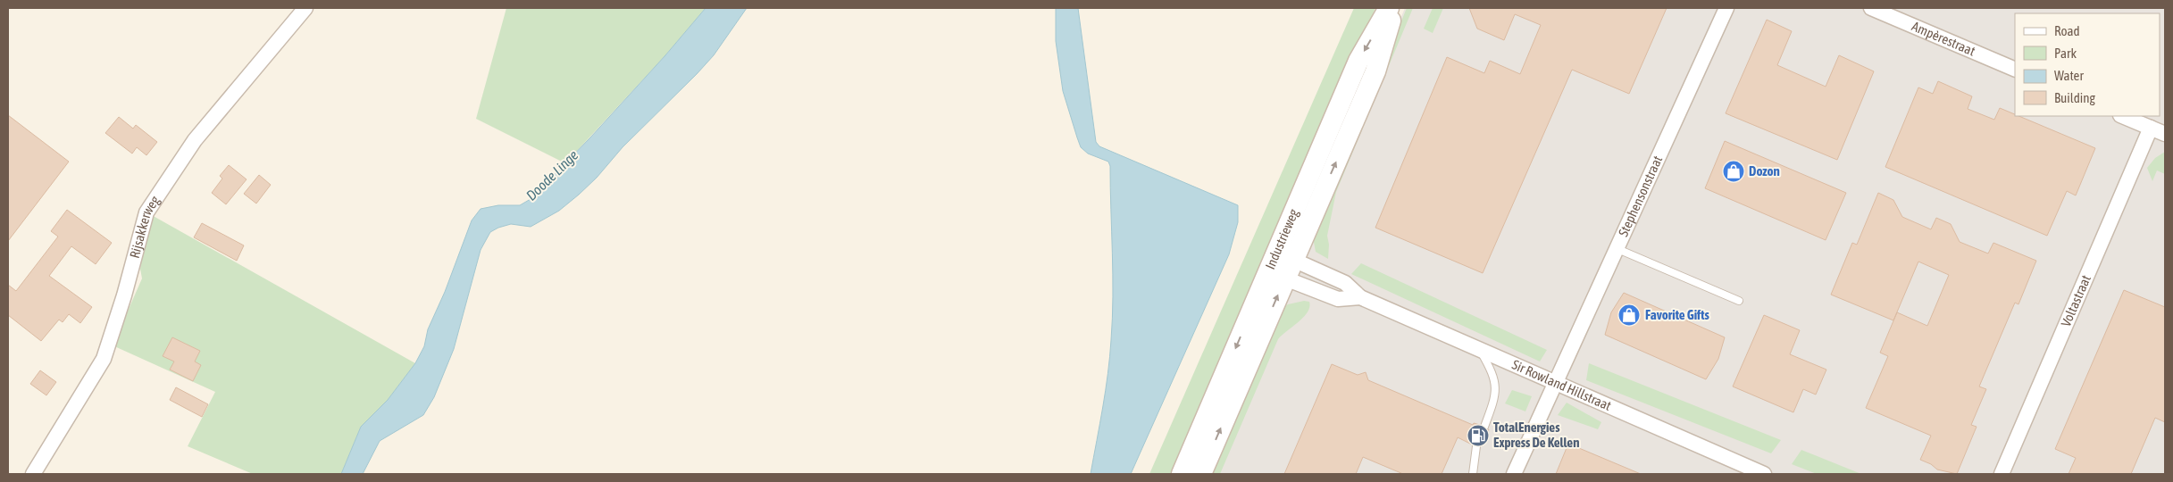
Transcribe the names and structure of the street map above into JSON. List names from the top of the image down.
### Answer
{
  "streets": {
    "main road": ["Industrieweg"],
    "street": [
      "Ampèrestraat",
      "Stephensonstraat",
      "Rijsakkerweg",
      "Voltastraat",
      "Sir Rowland Hillstraat"
    ]
  },
  "crossings": [
    ["Stephensonstraat", "Sir Rowland Hillstraat"],
    ["Industrieweg", "Sir Rowland Hillstraat"]
  ],
  "water": ["Doode Linge"],
  "places": {
    "shop": ["Dozon", "Favorite Gifts"],
    "fuel station": ["TotalEnergies Express De Kellen"]
  },
  "legend": [
    "Road",
    "Park",
    "Water",
    "Building"
  ]
}
